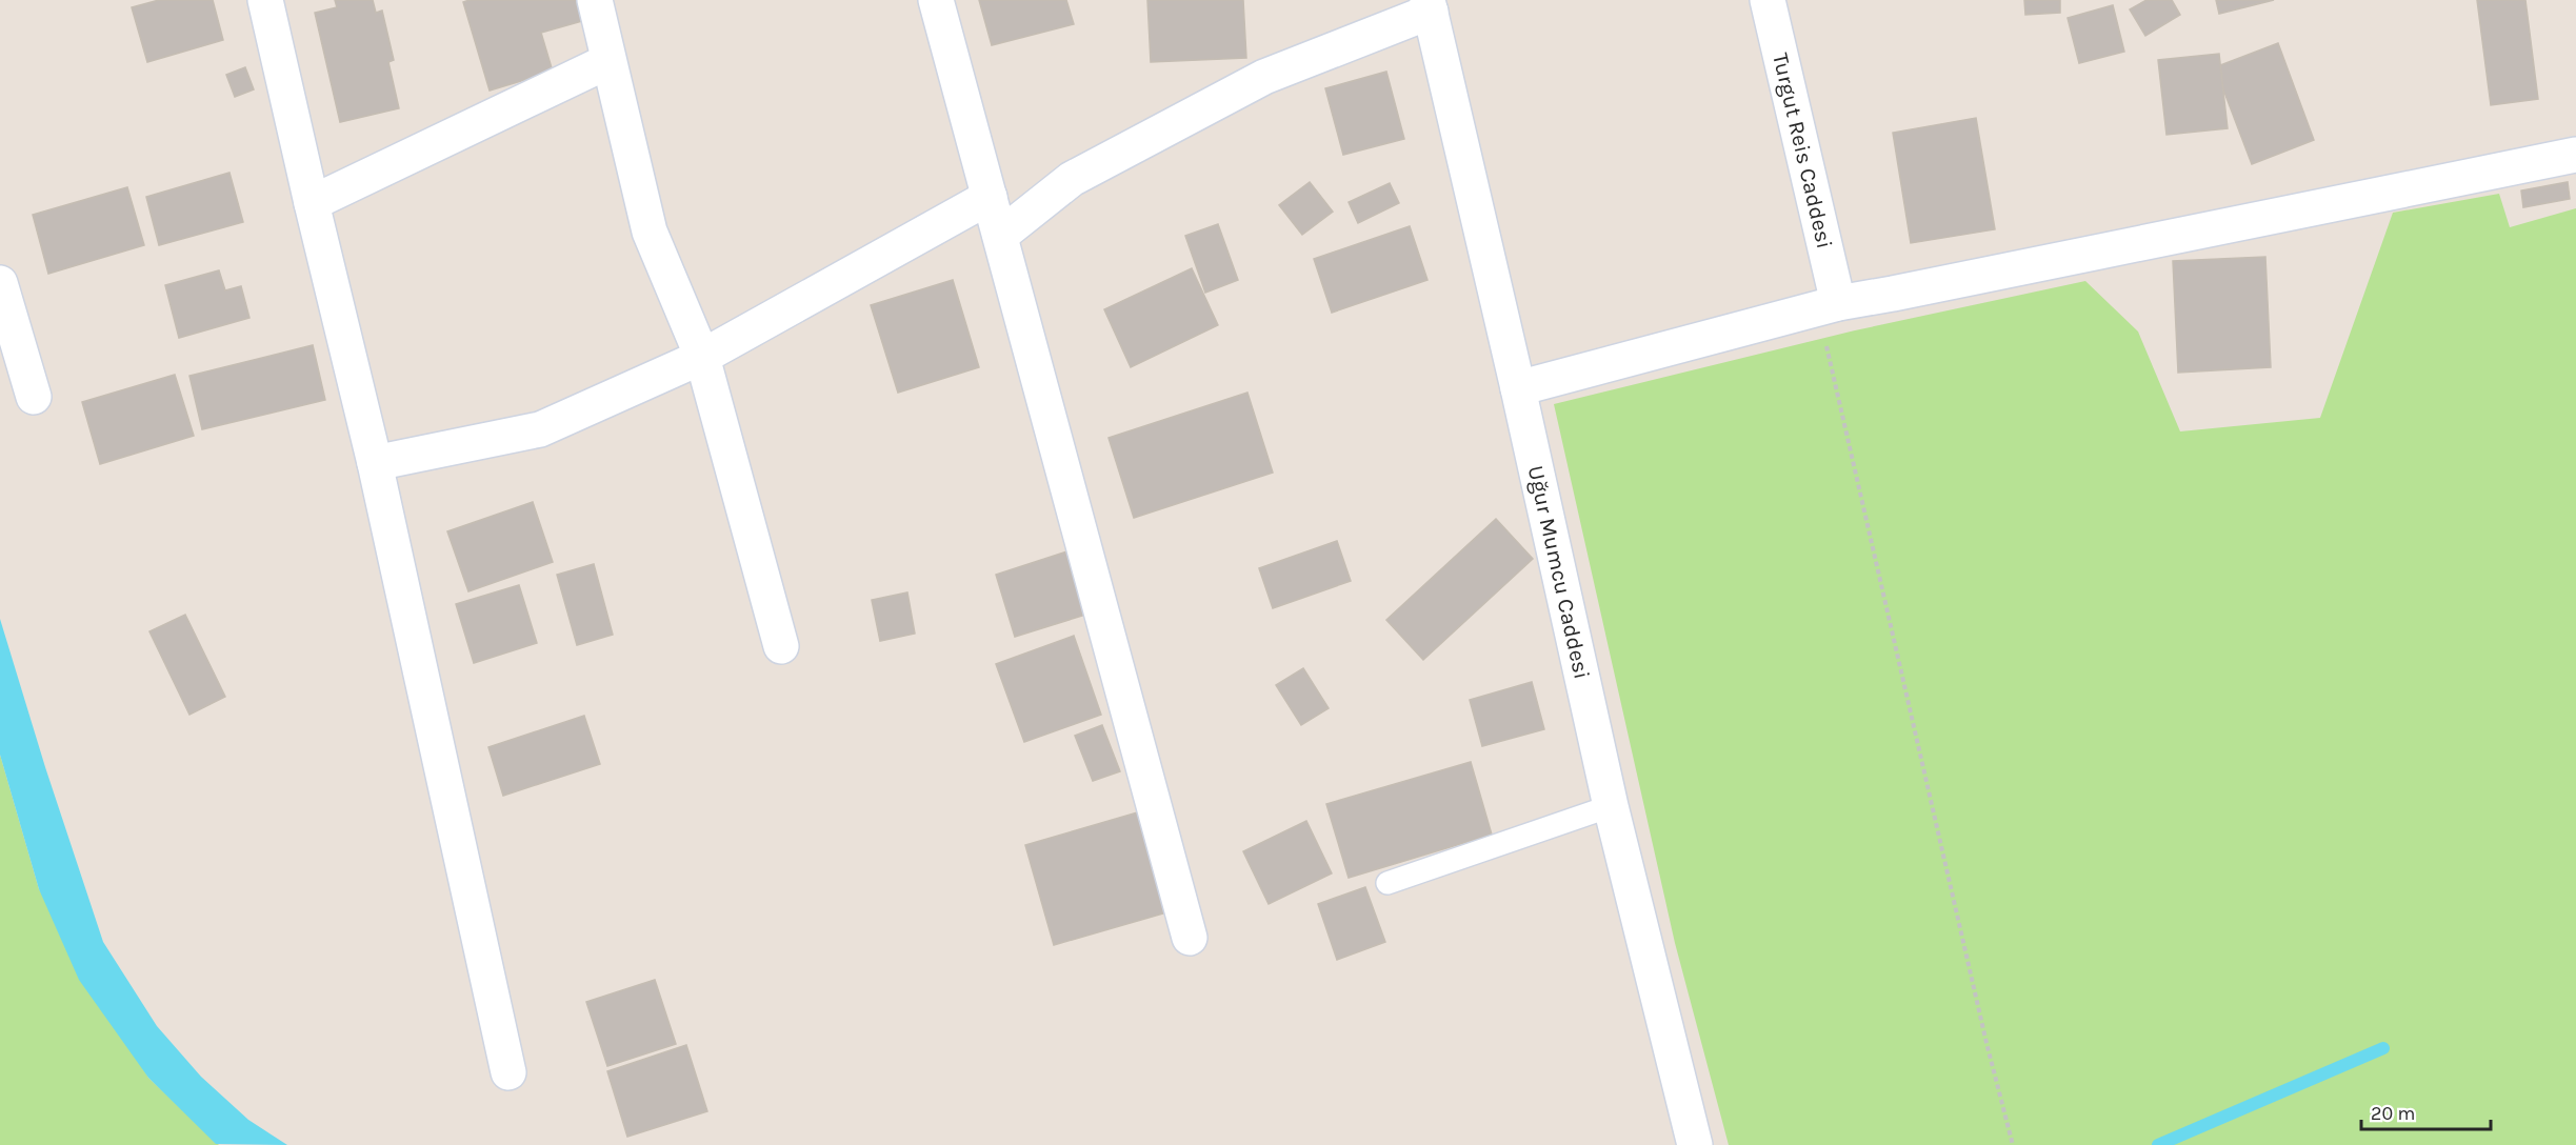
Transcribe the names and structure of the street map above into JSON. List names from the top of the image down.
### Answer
{
  "streets": {
    "street": ["Turgut Reis Caddesi", "Uğur Mumcu Caddesi"]
  },
  "scale_bar": "20 m"
}
